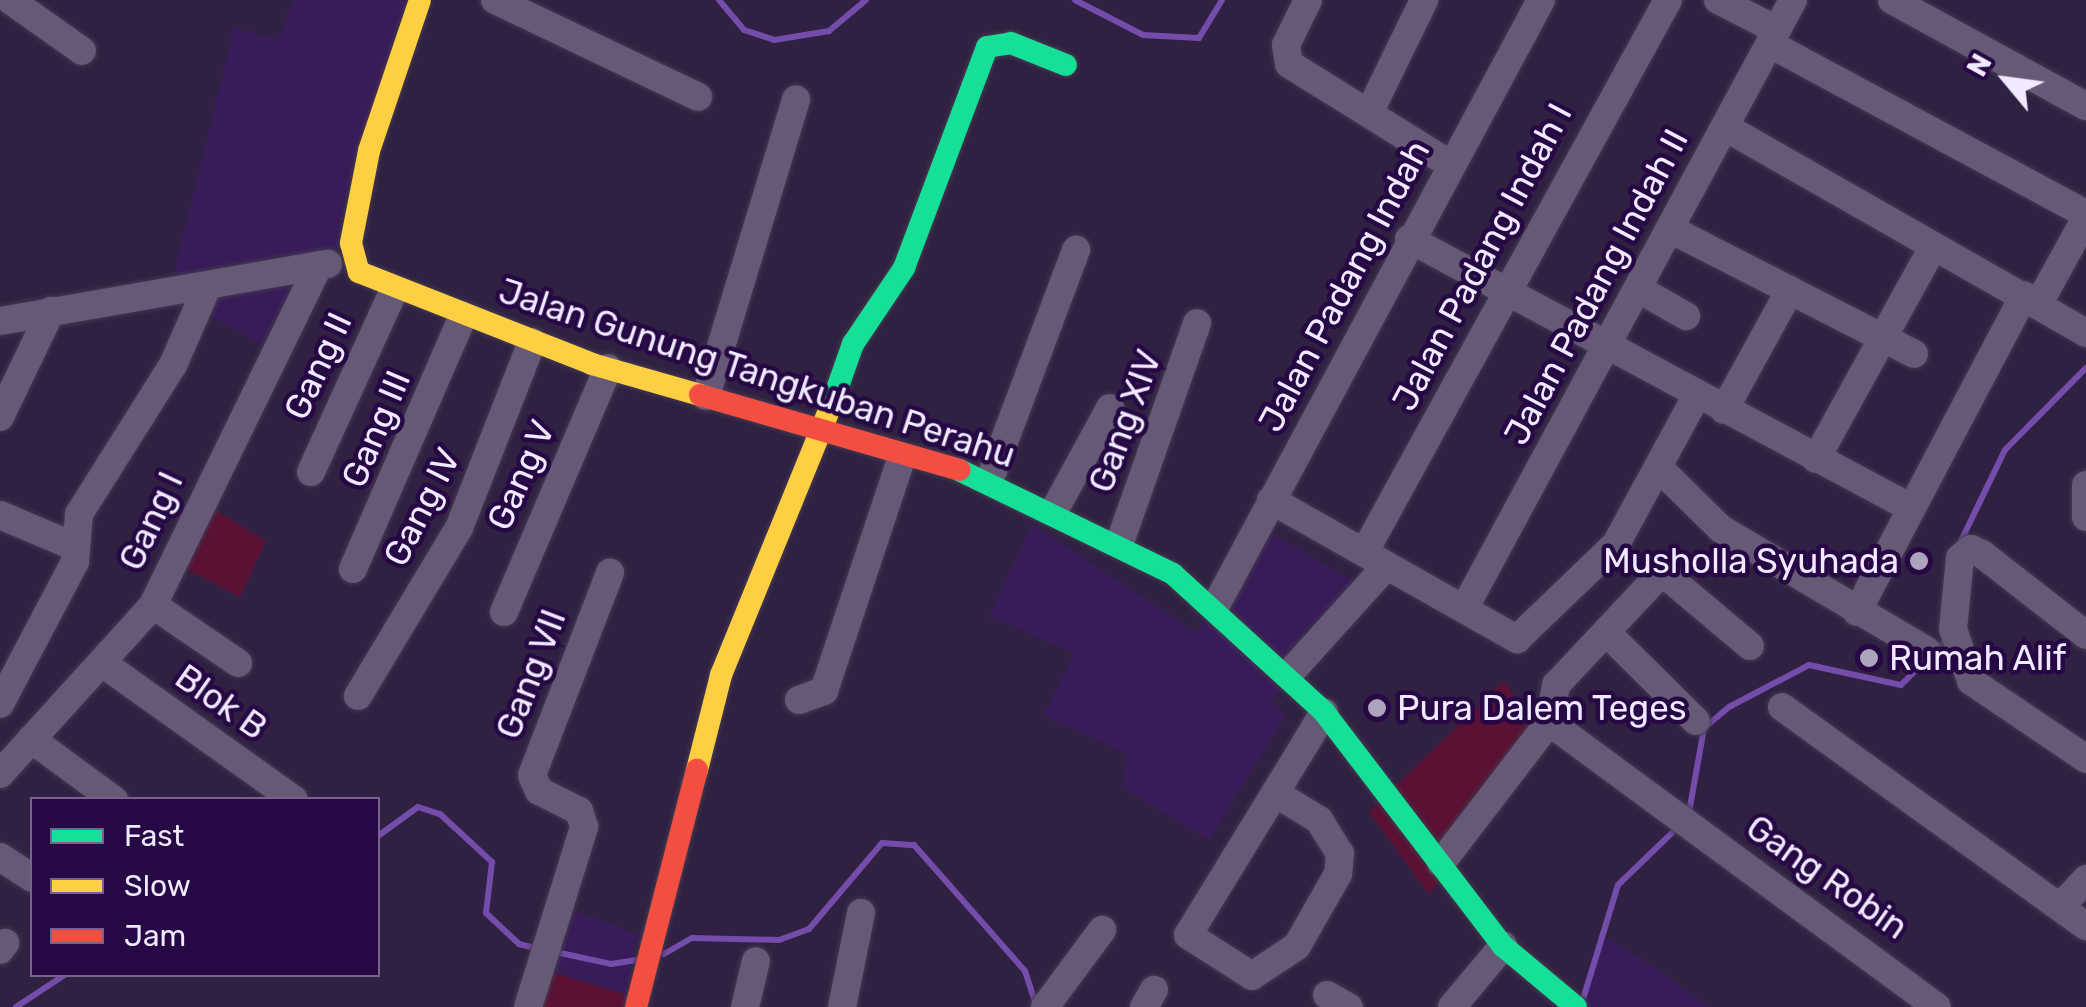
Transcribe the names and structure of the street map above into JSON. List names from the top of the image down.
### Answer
{
  "streets": {
    "street": [
      "Jalan Padang Indah I",
      "Jalan Padang Indah",
      "Jalan Padang Indah II",
      "Gang II",
      "Jalan Gunung Tangkuban Perahu",
      "Gang XIV",
      "Gang III",
      "Gang V",
      "Gang IV",
      "Gang I",
      "Gang VII",
      "Blok B",
      "Gang Robin"
    ]
  },
  "crossings": [
    ["Jalan Padang Indah I", "Jalan Gunung Tangkuban Perahu"],
    ["Jalan Padang Indah", "Jalan Gunung Tangkuban Perahu"],
    ["Gang II", "Jalan Gunung Tangkuban Perahu"],
    ["Jalan Gunung Tangkuban Perahu", "Gang XIV"],
    ["Jalan Gunung Tangkuban Perahu", "Gang III"],
    ["Jalan Gunung Tangkuban Perahu", "Gang V"],
    ["Jalan Gunung Tangkuban Perahu", "Gang IV"],
    ["Gang I", "Blok B"]
  ],
  "places": ["Musholla Syuhada", "Rumah Alif", "Pura Dalem Teges"],
  "legend": ["Fast", "Slow", "Jam"],
  "north": "top left"
}
